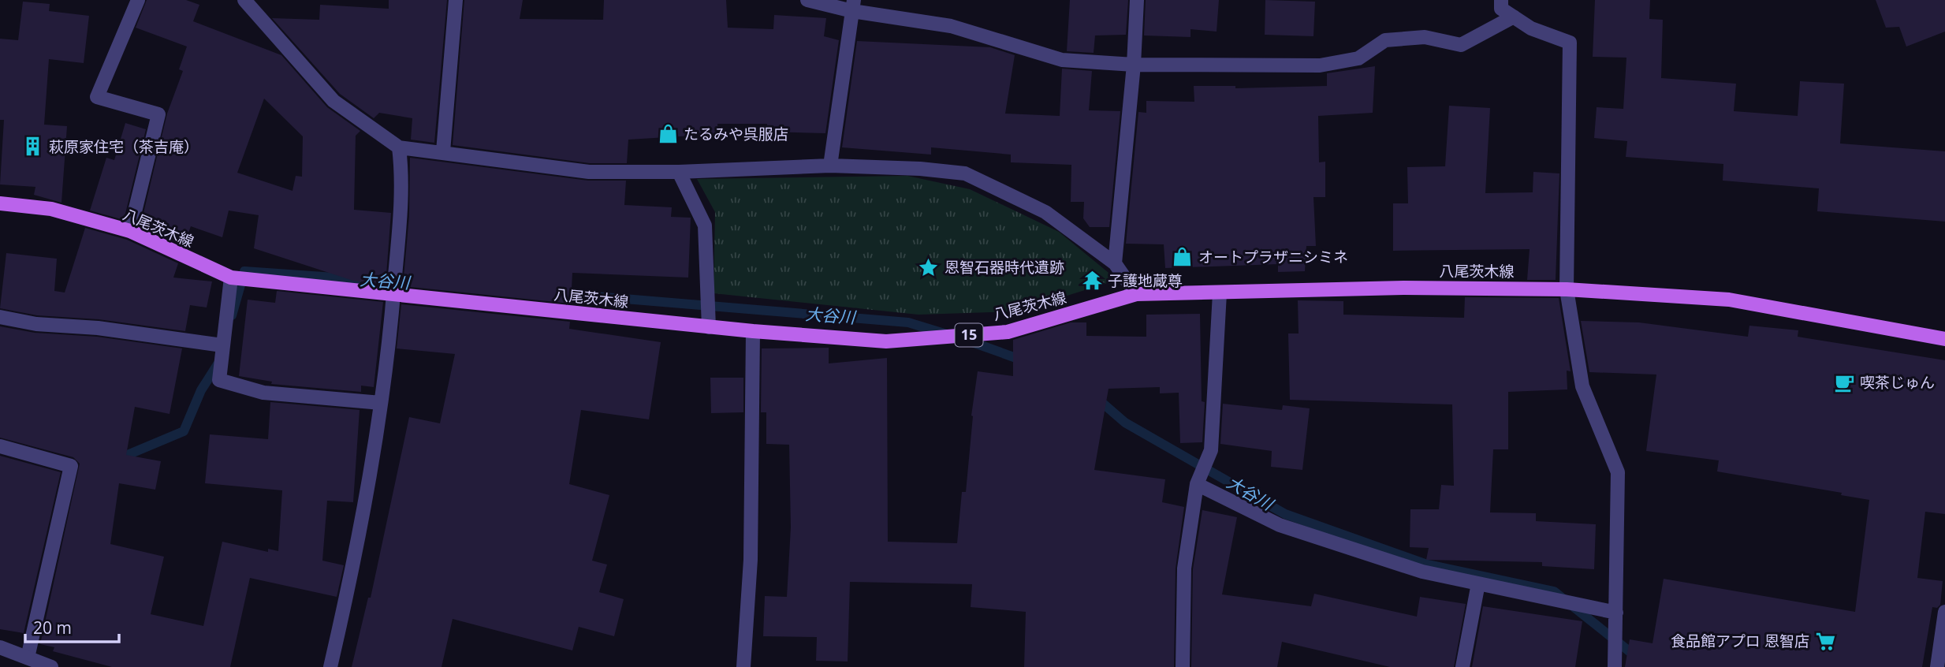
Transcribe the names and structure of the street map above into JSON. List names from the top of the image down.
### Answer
{
  "streets": {
    "main road": ["八尾茨木線", "15"]
  },
  "water": ["大谷川"],
  "places": {
    "shop": ["たるみや呉服店", "オートプラザニシミネ"],
    "building": ["萩原家住宅（茶吉庵）"],
    "place": ["恩智石器時代遺跡"],
    "temple": ["子護地蔵尊"],
    "cafe": ["喫茶じゅん"],
    "supermarket": ["食品館アプロ 恩智店"]
  },
  "scale_bar": "20 m"
}
